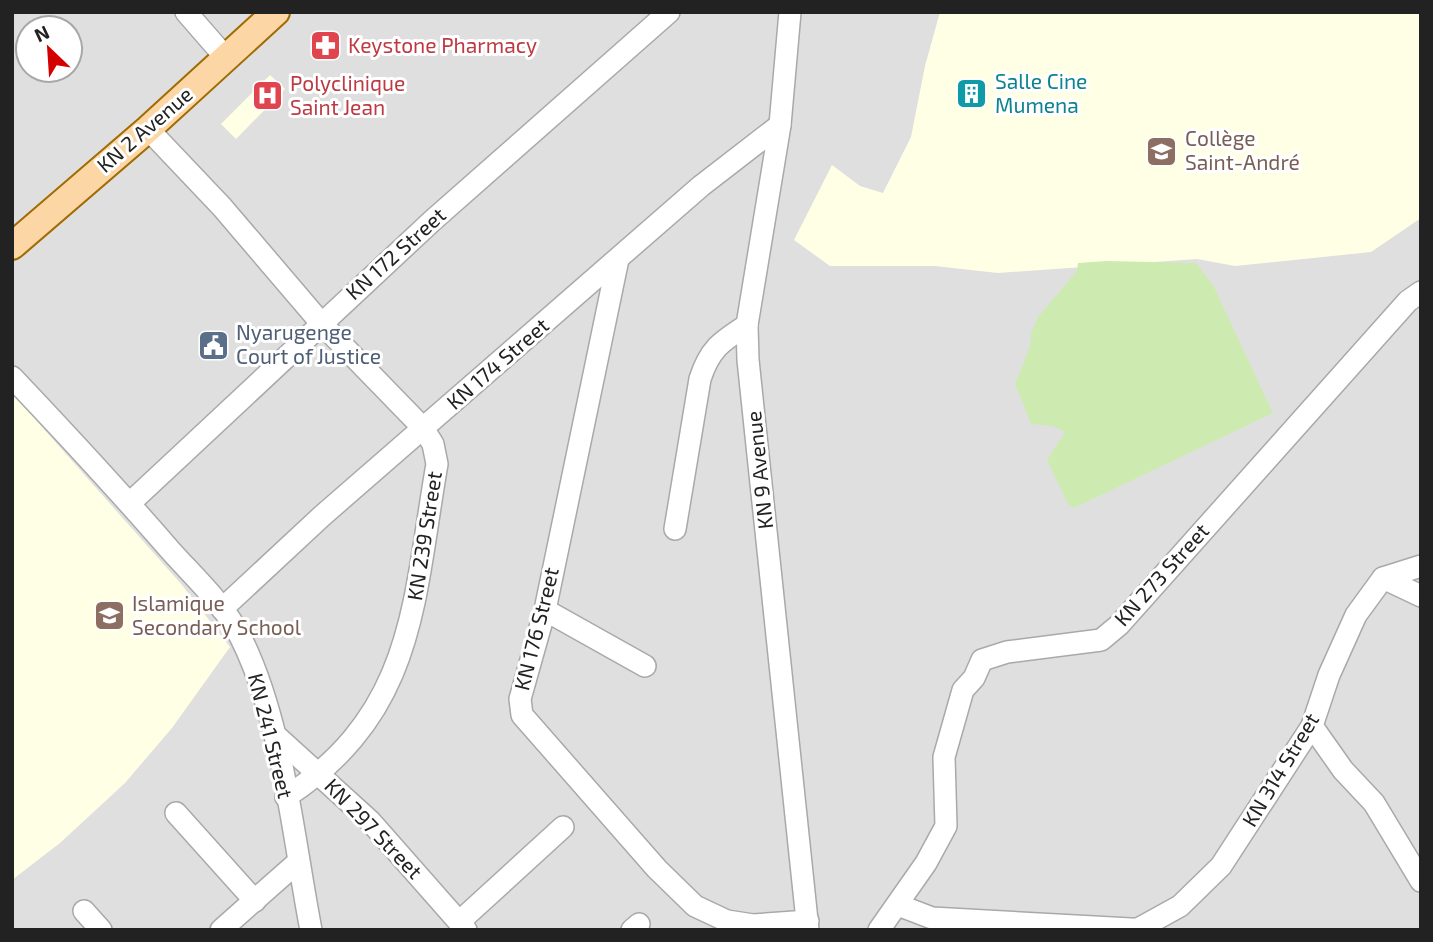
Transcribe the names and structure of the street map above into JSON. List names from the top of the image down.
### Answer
{
  "streets": {
    "main road": ["KN 2 Avenue"],
    "street": [
      "KN 172 Street",
      "KN 174 Street",
      "KN 9 Avenue",
      "KN 239 Street",
      "KN 273 Street",
      "KN 176 Street",
      "KN 241 Street",
      "KN 314 Street",
      "KN 297 Street"
    ]
  },
  "crossings": [
    ["KN 2 Avenue", "KN 239 Street"],
    ["KN 172 Street", "KN 239 Street"],
    ["KN 172 Street", "KN 241 Street"],
    ["KN 174 Street", "KN 9 Avenue"],
    ["KN 174 Street", "KN 239 Street"],
    ["KN 174 Street", "KN 176 Street"],
    ["KN 174 Street", "KN 241 Street"],
    ["KN 9 Avenue", "KN 176 Street"],
    ["KN 239 Street", "KN 241 Street"],
    ["KN 239 Street", "KN 297 Street"],
    ["KN 241 Street", "KN 297 Street"]
  ],
  "places": {
    "pharmacy": ["Keystone Pharmacy"],
    "building": ["Salle Cine Mumena"],
    "hospital": ["Polyclinique Saint Jean"],
    "school or university": ["Collège Saint-André", "Islamique Secondary School"],
    "public building": ["Nyarugenge Court of Justice"]
  },
  "north": "top left"
}
